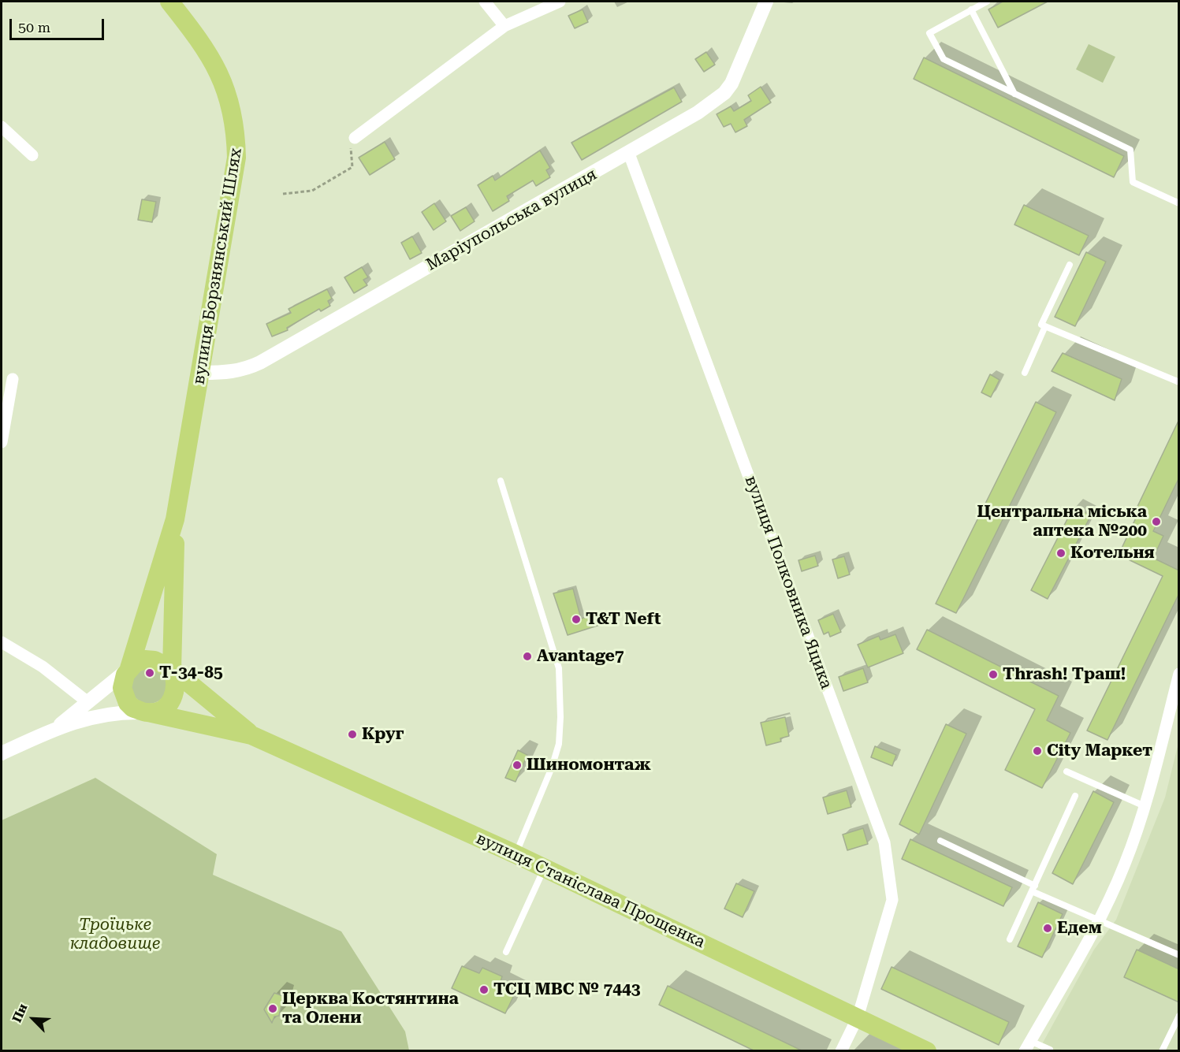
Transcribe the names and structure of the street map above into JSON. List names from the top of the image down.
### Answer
{
  "streets": {
    "main road": ["вулиця Борзнянський Шлях", "вулиця Станіслава Прощенка"],
    "street": ["Маріупольська вулиця", "вулиця Полковника Яцика"]
  },
  "crossings": [
    ["Маріупольська вулиця", "вулиця Борзнянський Шлях"],
    ["Маріупольська вулиця", "вулиця Полковника Яцика"],
    ["вулиця Борзнянський Шлях", "вулиця Станіслава Прощенка"],
    ["вулиця Полковника Яцика", "вулиця Станіслава Прощенка"]
  ],
  "parks": ["Троїцьке кладовище"],
  "places": [
    "Центральна міська аптека №200",
    "Котельня",
    "T&T Neft",
    "Avantage7",
    "Т-34-85",
    "Thrash! Траш!",
    "Круг",
    "City Маркет",
    "Шиномонтаж",
    "Едем",
    "ТСЦ МВС № 7443",
    "Церква Костянтина та Олени"
  ],
  "scale_bar": "50 m",
  "north": "top left"
}
